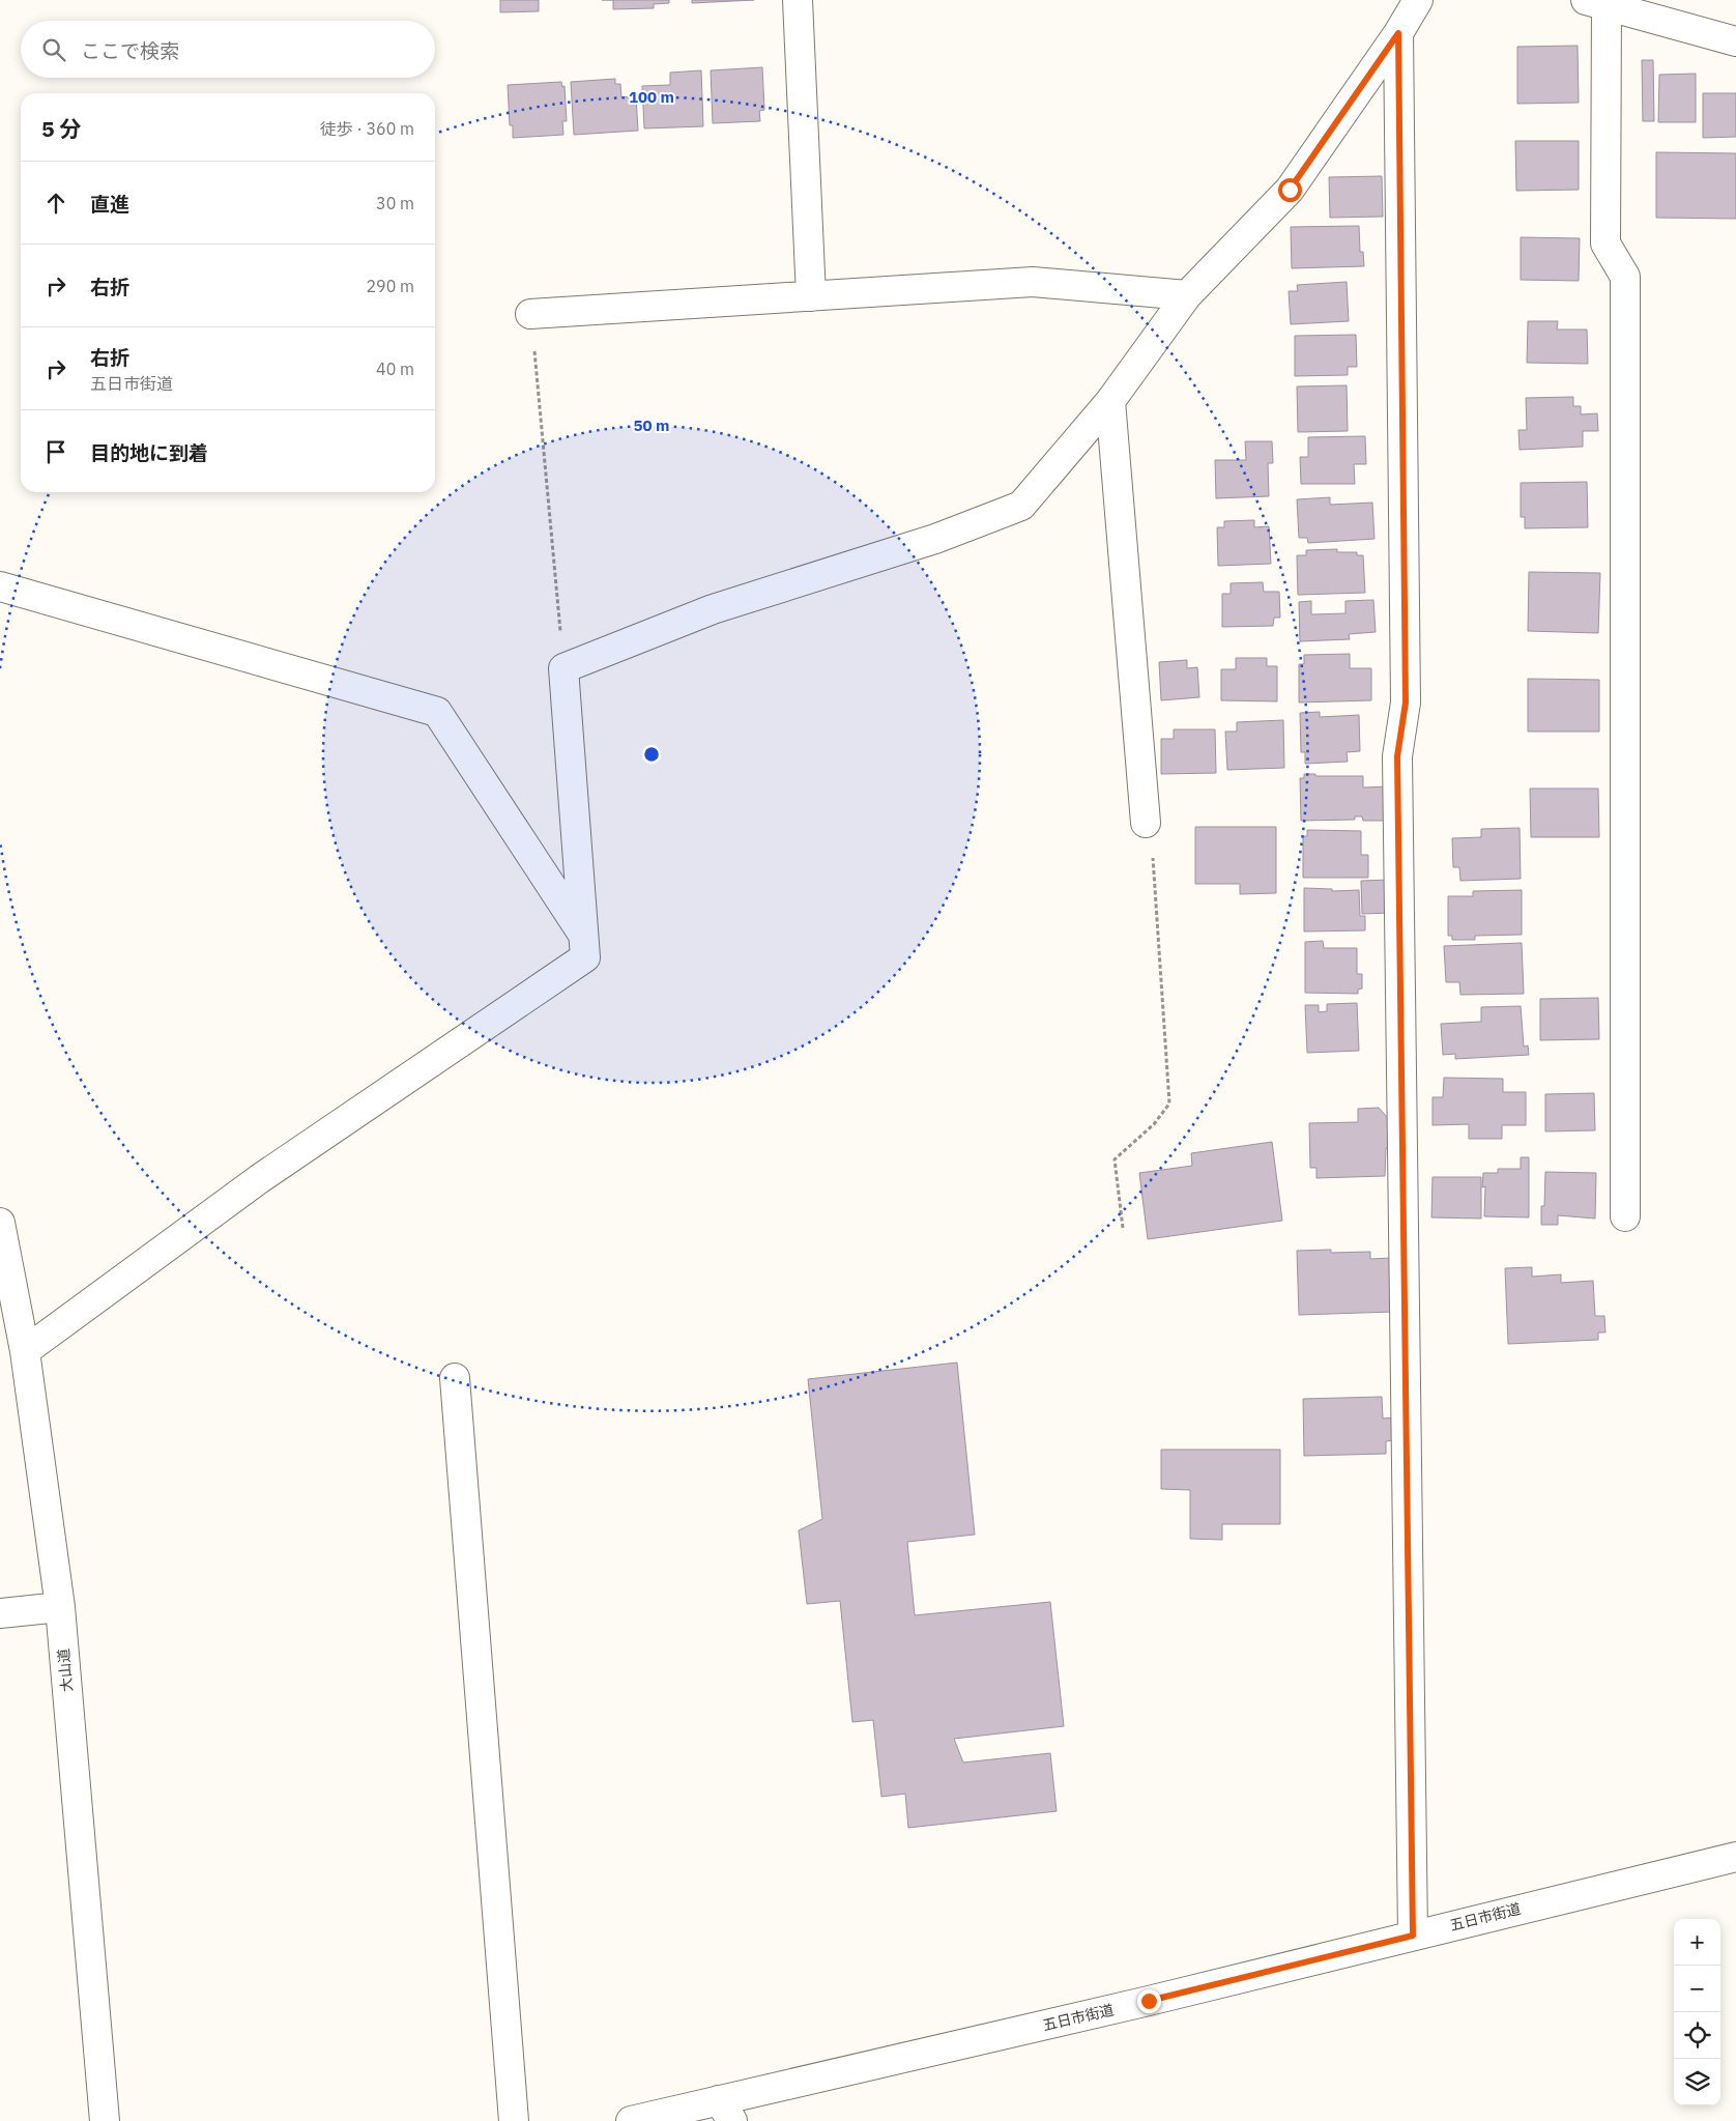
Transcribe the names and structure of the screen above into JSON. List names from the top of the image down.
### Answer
{
  "streets": {
    "street": ["大山道", "五日市街道"]
  },
  "page": {
    "search": "ここで検索",
    "heading": ["5 分", "徒歩 · 360 m"],
    "list": [
      ["直進", "30 m"],
      ["右折", "290 m"],
      ["右折", "五日市街道", "40 m"],
      "目的地に到着"
    ],
    "map_buttons": ["+", "−"]
  },
  "rings": ["100 m", "50 m"]
}
